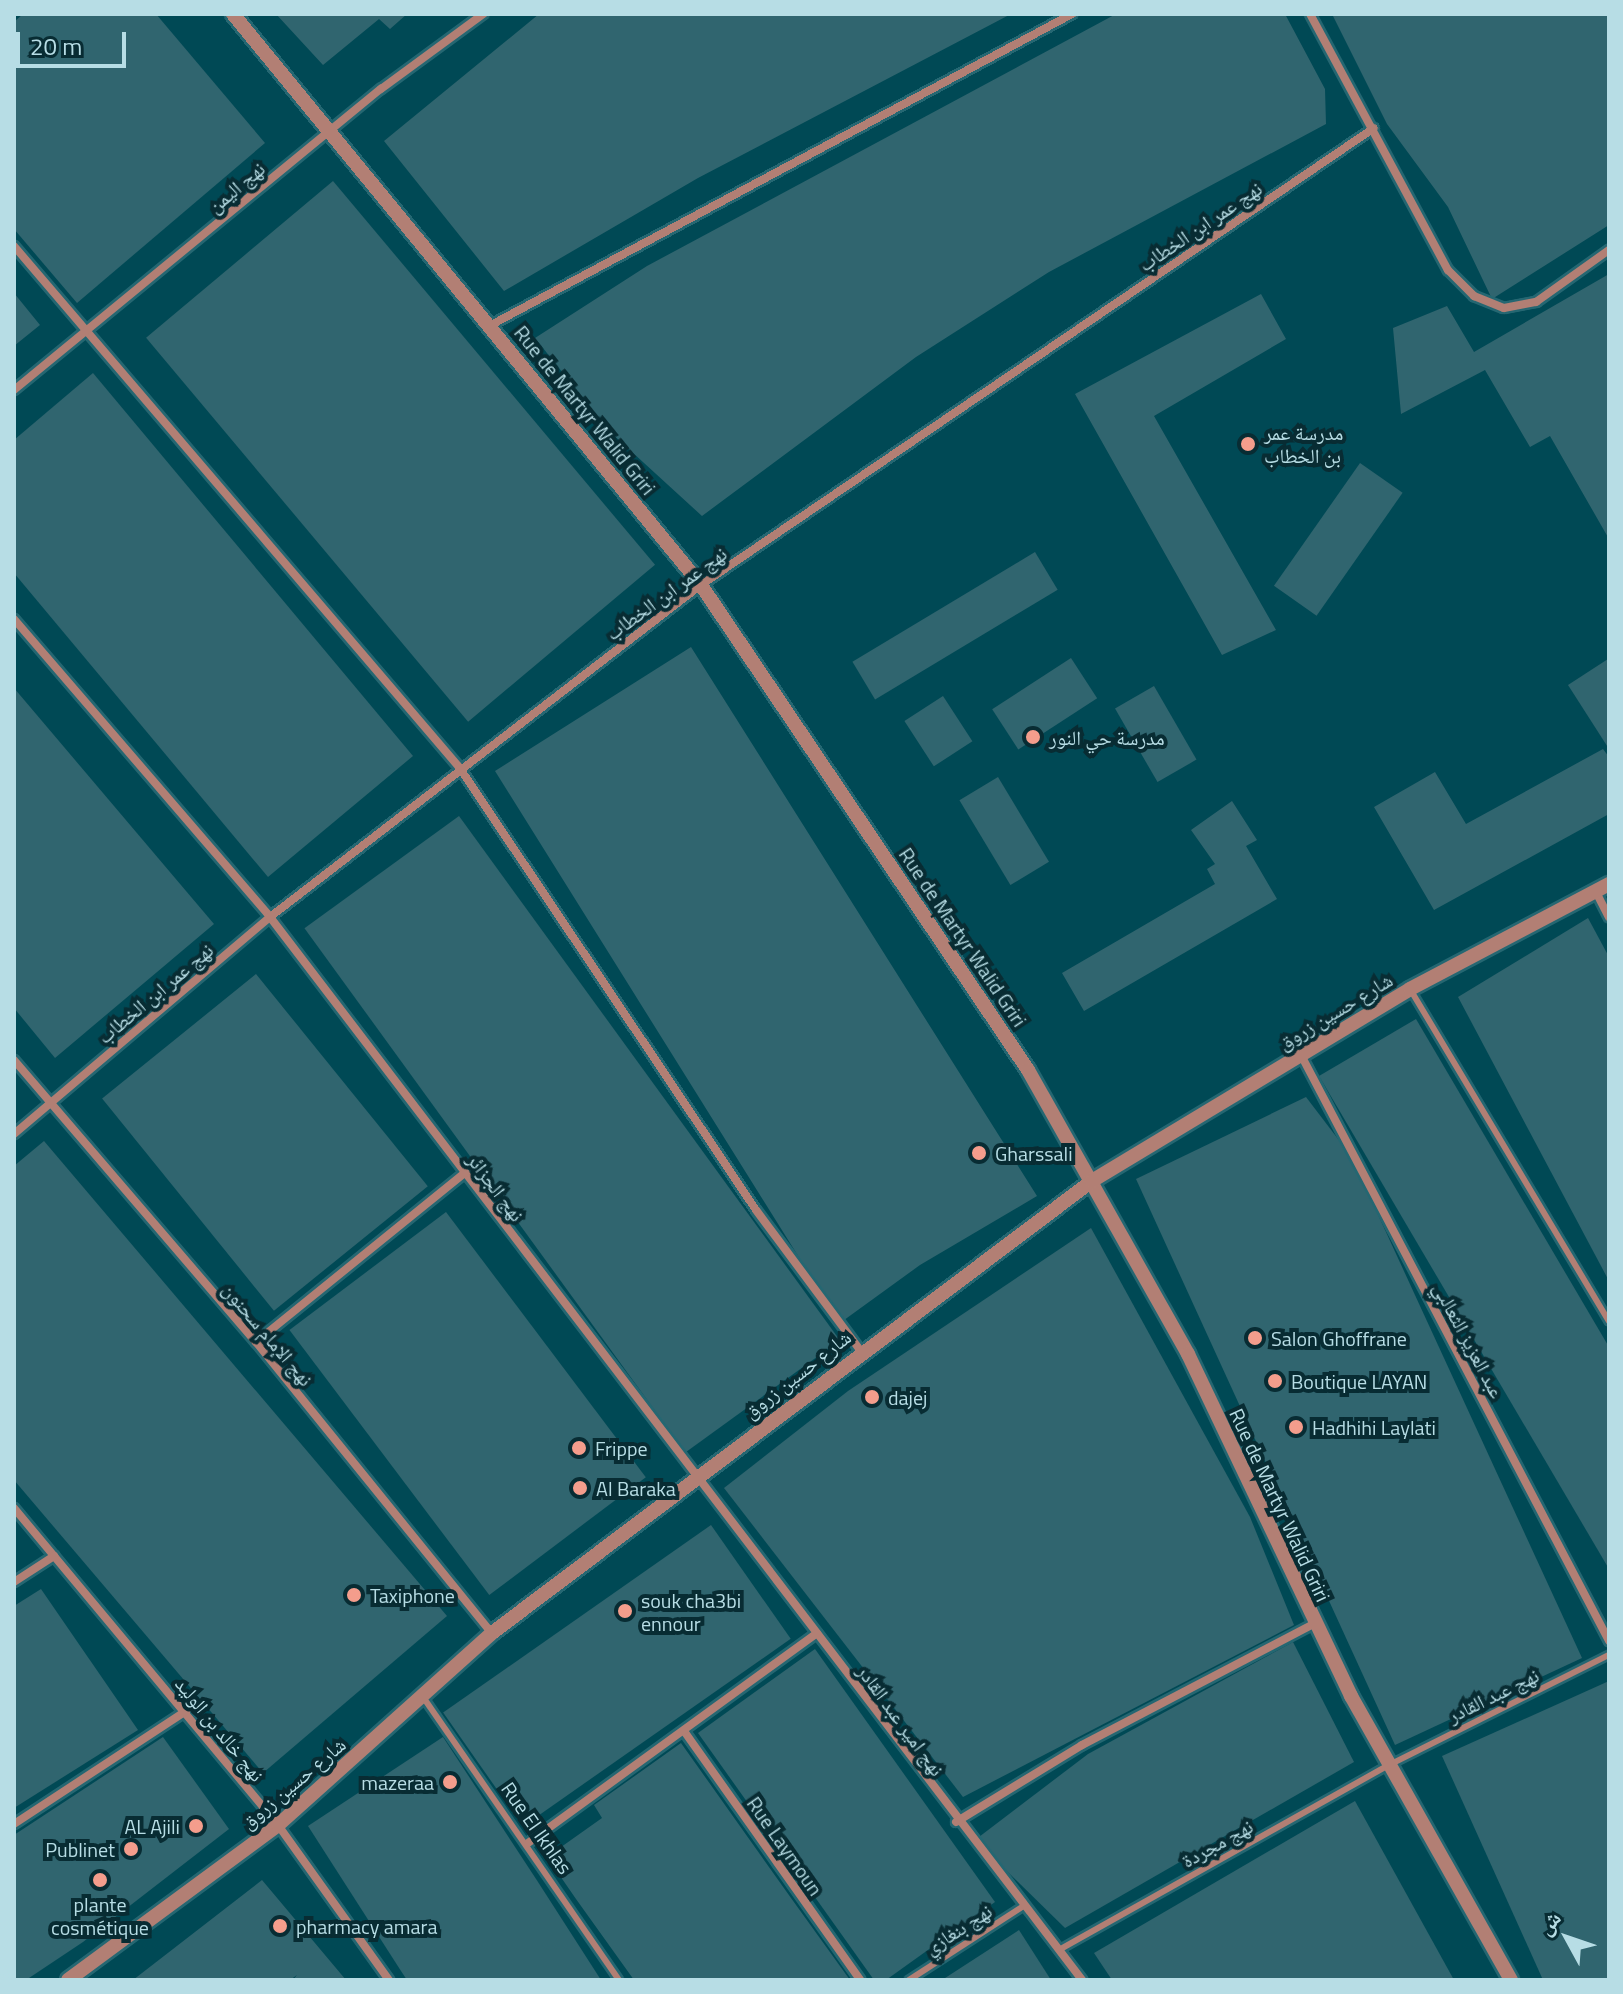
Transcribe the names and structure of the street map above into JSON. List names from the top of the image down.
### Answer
{
  "streets": {
    "street": [
      "نهج اليمن",
      "نهج عمر ابن الخطاب",
      "Rue de Martyr Walid Griri",
      "شارع حسين زروق",
      "نهج الجزائر",
      "نهج الإمام سحنون",
      "عبد العزيز الثعالبي",
      "نهج امير عبد القادر",
      "نهج خالد بن الوليد",
      "Rue Laymoun"
    ],
    "lane": [
      "نهج عبد القادر",
      "Rue El Ikhlas",
      "نهج مجردة",
      "نهج بنغازي"
    ]
  },
  "crossings": [
    ["نهج اليمن", "Rue de Martyr Walid Griri"],
    ["نهج عمر ابن الخطاب", "Rue de Martyr Walid Griri"],
    ["نهج عمر ابن الخطاب", "نهج الجزائر"],
    ["نهج عمر ابن الخطاب", "نهج الإمام سحنون"],
    ["Rue de Martyr Walid Griri", "شارع حسين زروق"],
    ["Rue de Martyr Walid Griri", "نهج عبد القادر"],
    ["Rue de Martyr Walid Griri", "نهج مجردة"],
    ["شارع حسين زروق", "نهج الجزائر"],
    ["شارع حسين زروق", "نهج الإمام سحنون"],
    ["شارع حسين زروق", "عبد العزيز الثعالبي"],
    ["شارع حسين زروق", "نهج امير عبد القادر"],
    ["شارع حسين زروق", "نهج خالد بن الوليد"],
    ["شارع حسين زروق", "Rue El Ikhlas"],
    ["نهج الجزائر", "نهج امير عبد القادر"],
    ["نهج عبد القادر", "نهج مجردة"],
    ["نهج امير عبد القادر", "نهج مجردة"],
    ["نهج امير عبد القادر", "نهج بنغازي"]
  ],
  "places": [
    "مدرسة عمر بن الخطاب",
    "مدرسة حي النور",
    "Gharssali",
    "Salon Ghoffrane",
    "Boutique LAYAN",
    "dajej",
    "Hadhihi Laylati",
    "Frippe",
    "Al Baraka",
    "Taxiphone",
    "souk cha3bi ennour",
    "mazeraa",
    "AL Ajili",
    "Publinet",
    "plante cosmétique",
    "pharmacy amara"
  ],
  "scale_bar": "20 m",
  "north": "top left"
}
